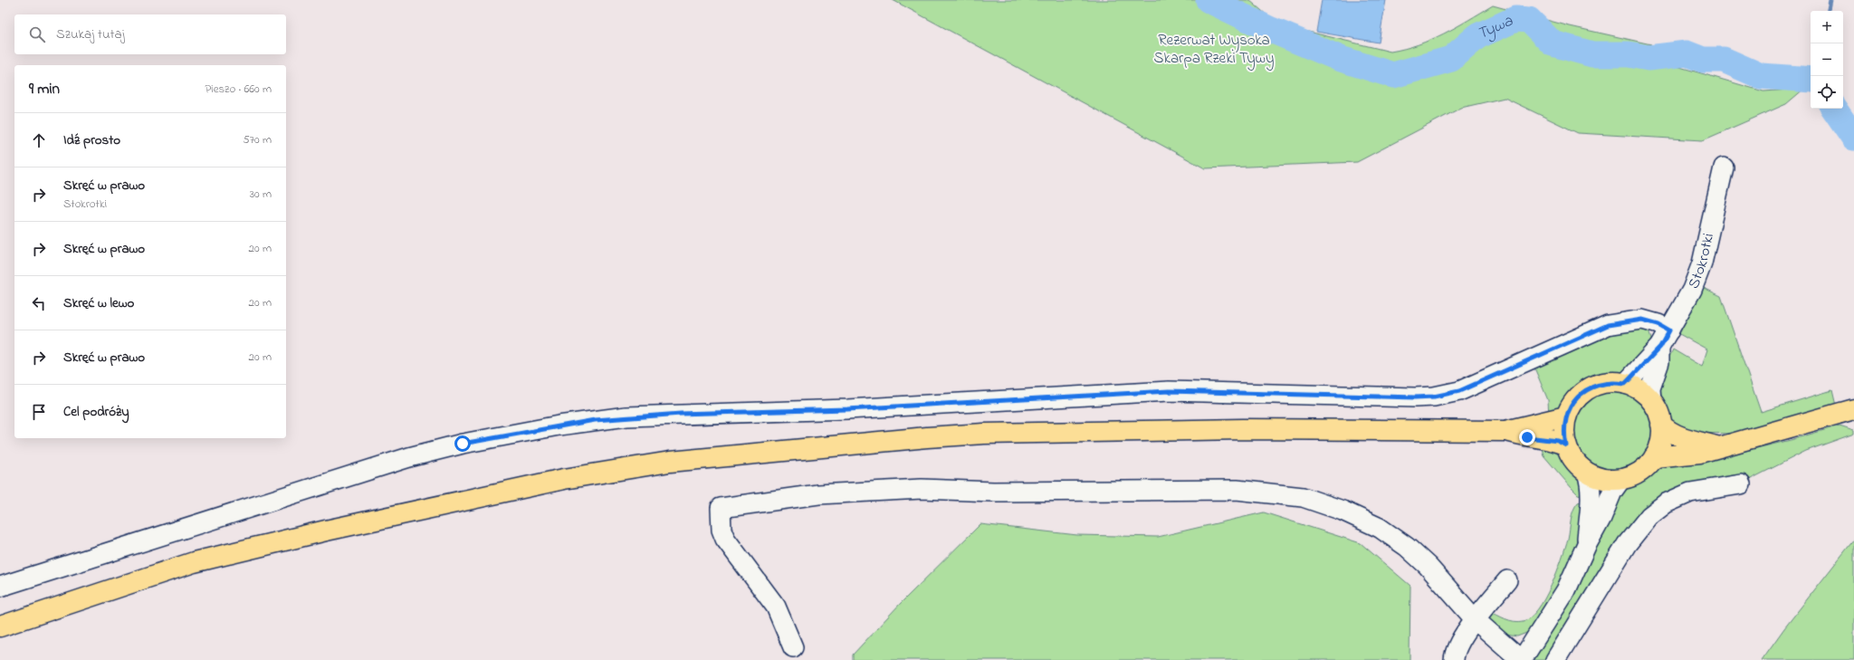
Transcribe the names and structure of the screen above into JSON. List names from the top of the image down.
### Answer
{
  "streets": {
    "street": ["Stokrotki"]
  },
  "water": ["Tywa"],
  "parks": ["Rezerwat Wysoka Skarpa Rzeki Tywy"],
  "page": {
    "map_buttons": ["+", "−"],
    "search": "Szukaj tutaj",
    "heading": ["9 min", "Pieszo · 660 m"],
    "list": [
      ["Idź prosto", "570 m"],
      ["Skręć w prawo", "Stokrotki", "30 m"],
      ["Skręć w prawo", "20 m"],
      ["Skręć w lewo", "20 m"],
      ["Skręć w prawo", "20 m"],
      "Cel podróży"
    ]
  }
}
